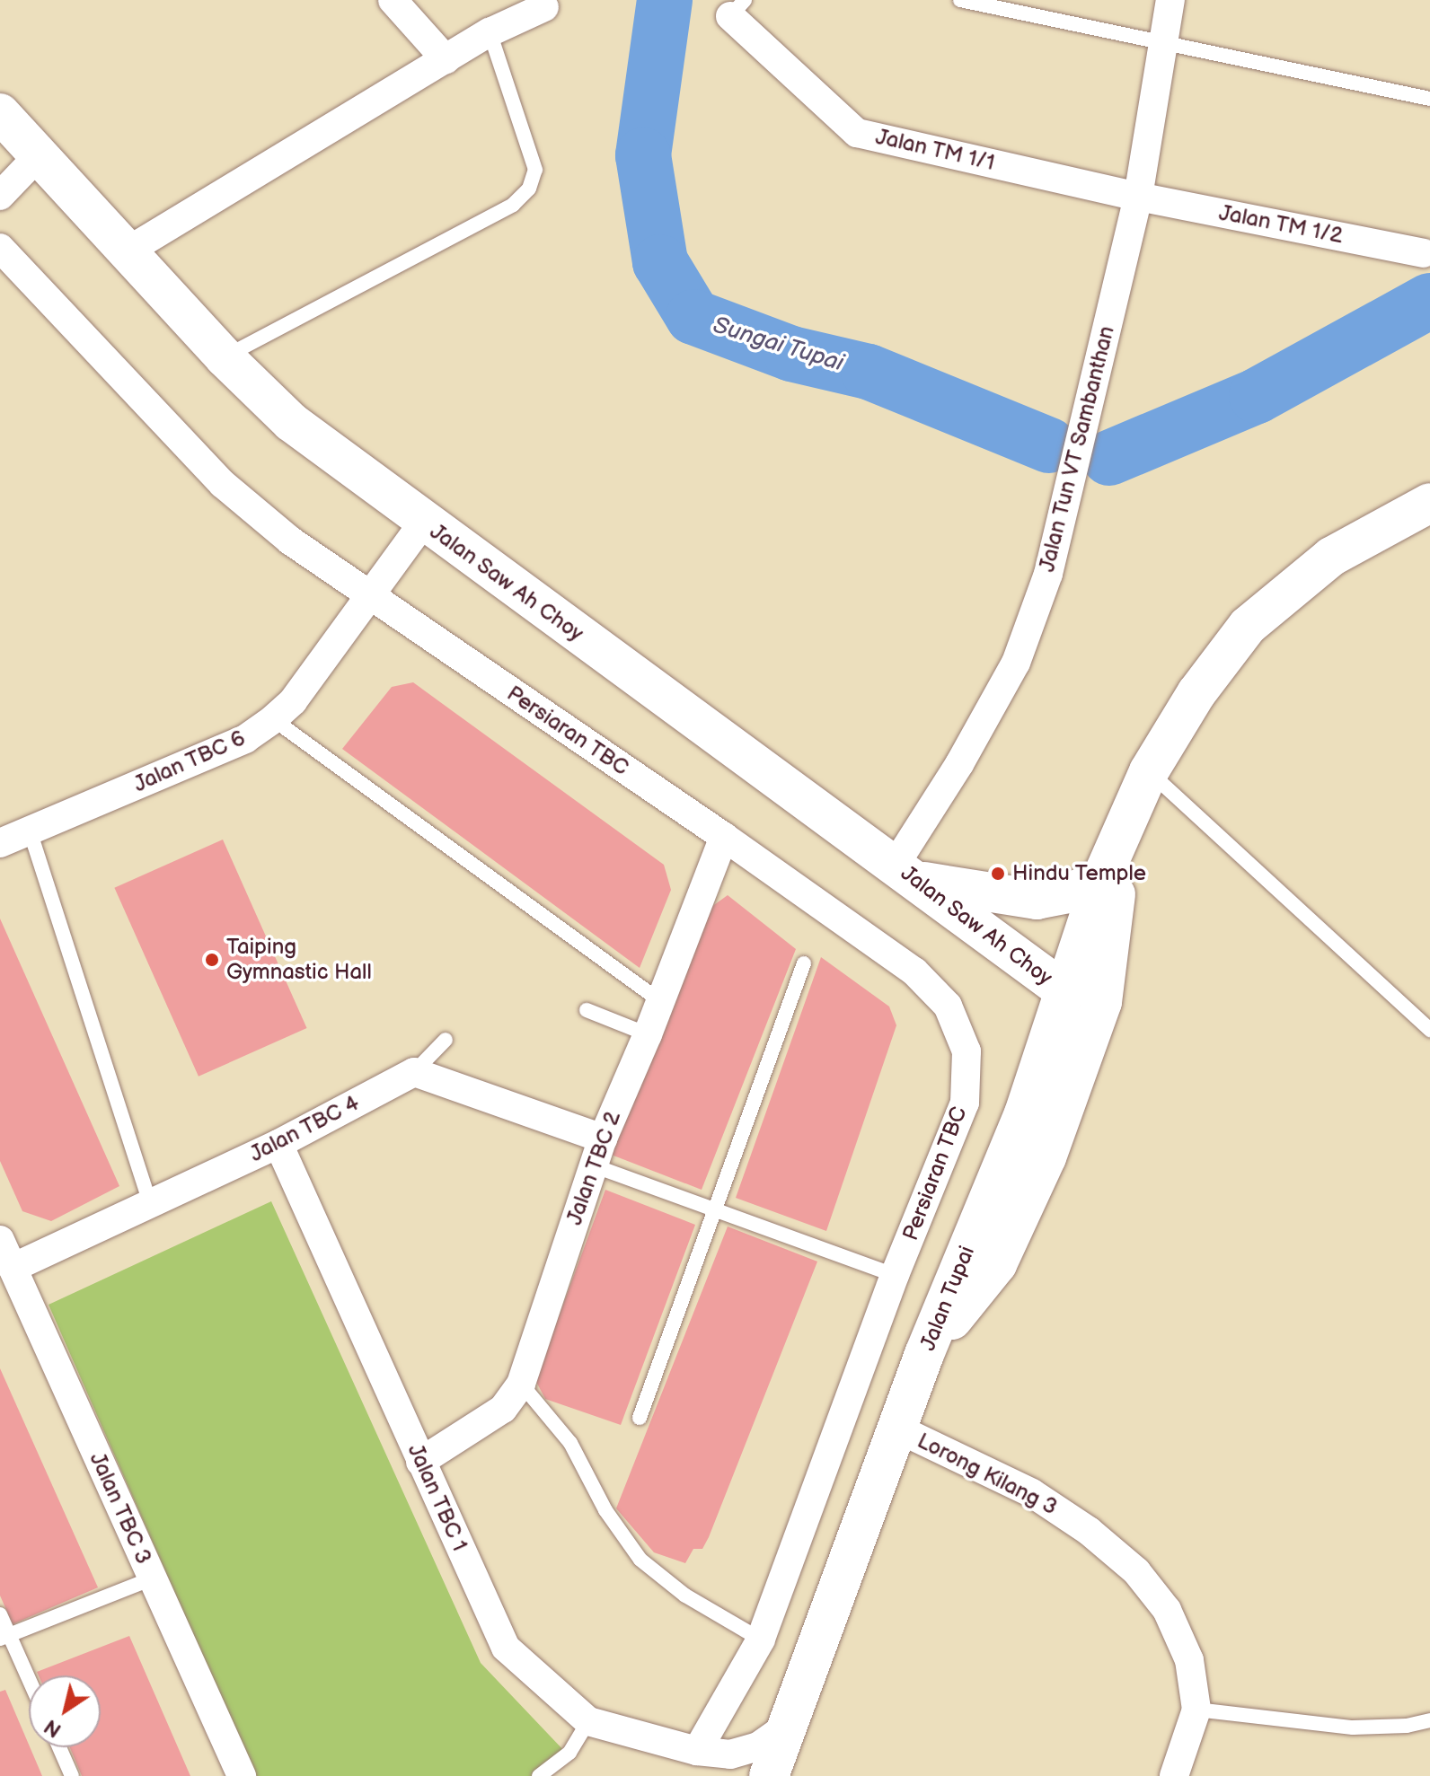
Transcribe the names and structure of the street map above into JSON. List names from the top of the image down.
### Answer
{
  "streets": {
    "street": [
      "Jalan TM 1/1",
      "Jalan TM 1/2",
      "Jalan Tun VT Sambanthan",
      "Jalan Saw Ah Choy",
      "Persiaran TBC",
      "Jalan TBC 6",
      "Jalan TBC 4",
      "Jalan TBC 2",
      "Jalan Tupai",
      "Lorong Kilang 3",
      "Jalan TBC 1",
      "Jalan TBC 3"
    ]
  },
  "crossings": [
    ["Jalan TM 1/1", "Jalan TM 1/2"],
    ["Jalan TM 1/1", "Jalan Tun VT Sambanthan"],
    ["Jalan TM 1/2", "Jalan Tun VT Sambanthan"],
    ["Jalan Tun VT Sambanthan", "Jalan Saw Ah Choy"],
    ["Jalan Saw Ah Choy", "Jalan TBC 6"],
    ["Jalan Saw Ah Choy", "Jalan Tupai"],
    ["Persiaran TBC", "Jalan TBC 6"],
    ["Persiaran TBC", "Jalan TBC 2"],
    ["Persiaran TBC", "Jalan TBC 1"],
    ["Jalan TBC 4", "Jalan TBC 1"],
    ["Jalan TBC 4", "Jalan TBC 3"],
    ["Jalan TBC 2", "Jalan TBC 1"],
    ["Jalan Tupai", "Lorong Kilang 3"],
    ["Jalan Tupai", "Jalan TBC 1"]
  ],
  "water": ["Sungai Tupai"],
  "places": ["Hindu Temple", "Taiping Gymnastic Hall"],
  "north": "bottom left"
}
